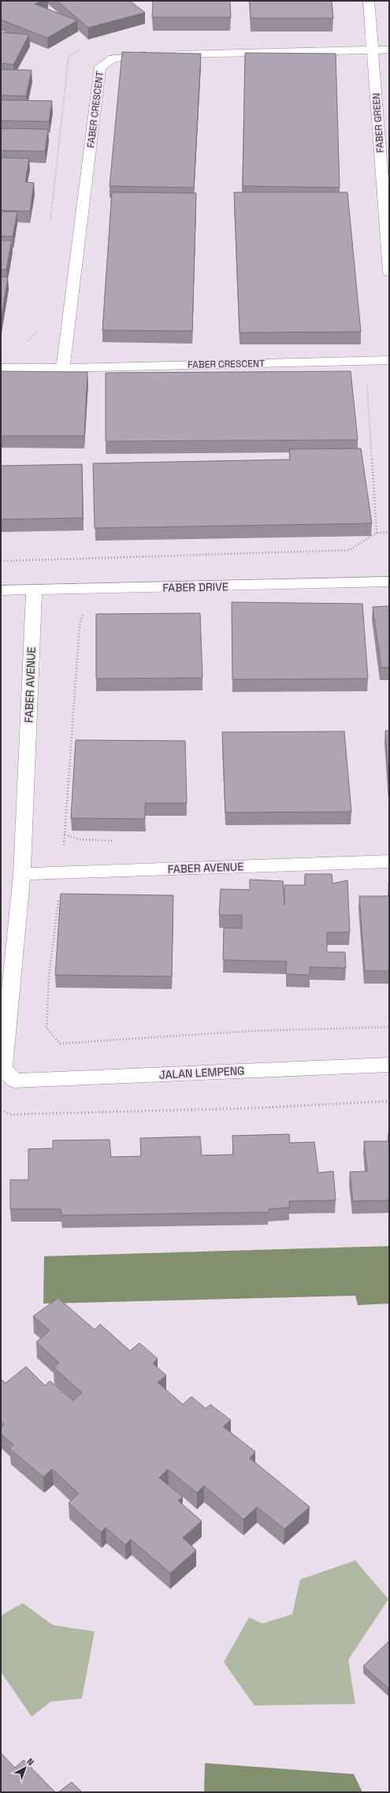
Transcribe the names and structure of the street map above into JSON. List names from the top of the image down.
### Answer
{
  "streets": {
    "street": [
      "FABER CRESCENT",
      "FABER GREEN",
      "FABER DRIVE",
      "FABER AVENUE",
      "JALAN LEMPENG"
    ]
  },
  "crossings": [
    ["FABER CRESCENT", "FABER GREEN"],
    ["FABER DRIVE", "FABER AVENUE"],
    ["FABER AVENUE", "JALAN LEMPENG"]
  ],
  "north": "top right"
}
